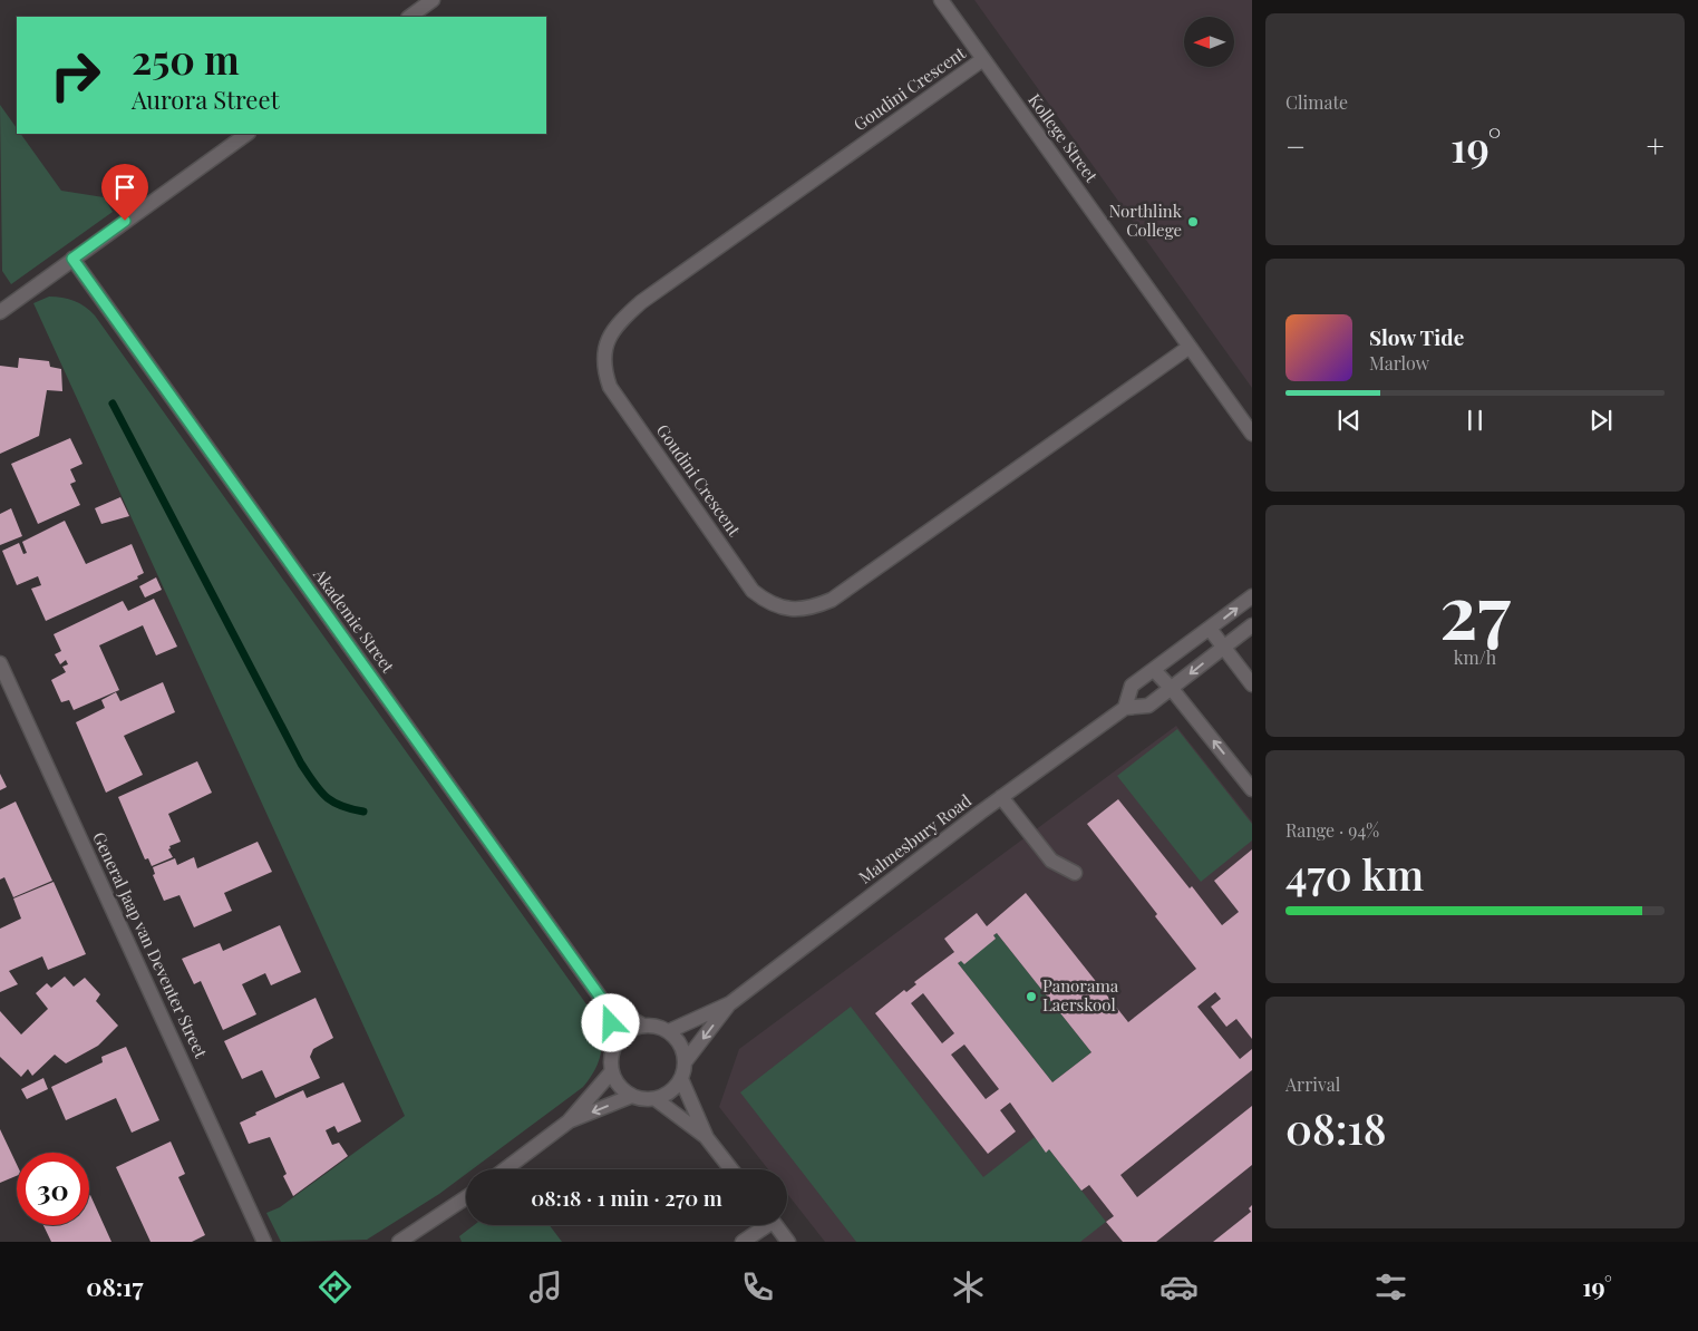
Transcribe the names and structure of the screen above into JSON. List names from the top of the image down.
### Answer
{
  "streets": {
    "street": [
      "Goudini Crescent",
      "Kollege Street",
      "Akademie Street",
      "Malmesbury Road",
      "General Jaap van Deventer Street"
    ]
  },
  "crossings": [
    ["Goudini Crescent", "Kollege Street"],
    ["Akademie Street", "Malmesbury Road"]
  ],
  "places": ["Northlink College", "Panorama Laerskool"],
  "north": "left",
  "page": {
    "tile": [
      "Climate",
      ["27", "km/h"],
      ["Range · 94%", "470 km"],
      ["Arrival", "08:18"]
    ],
    "turn": ["250 m", "Aurora Street"],
    "heat": ["−", "19°", "+"],
    "song": ["Slow Tide", "Marlow"],
    "limit": "30",
    "trip": "08:18 · 1 min · 270 m",
    "tabs": ["08:17", "19°"]
  }
}
